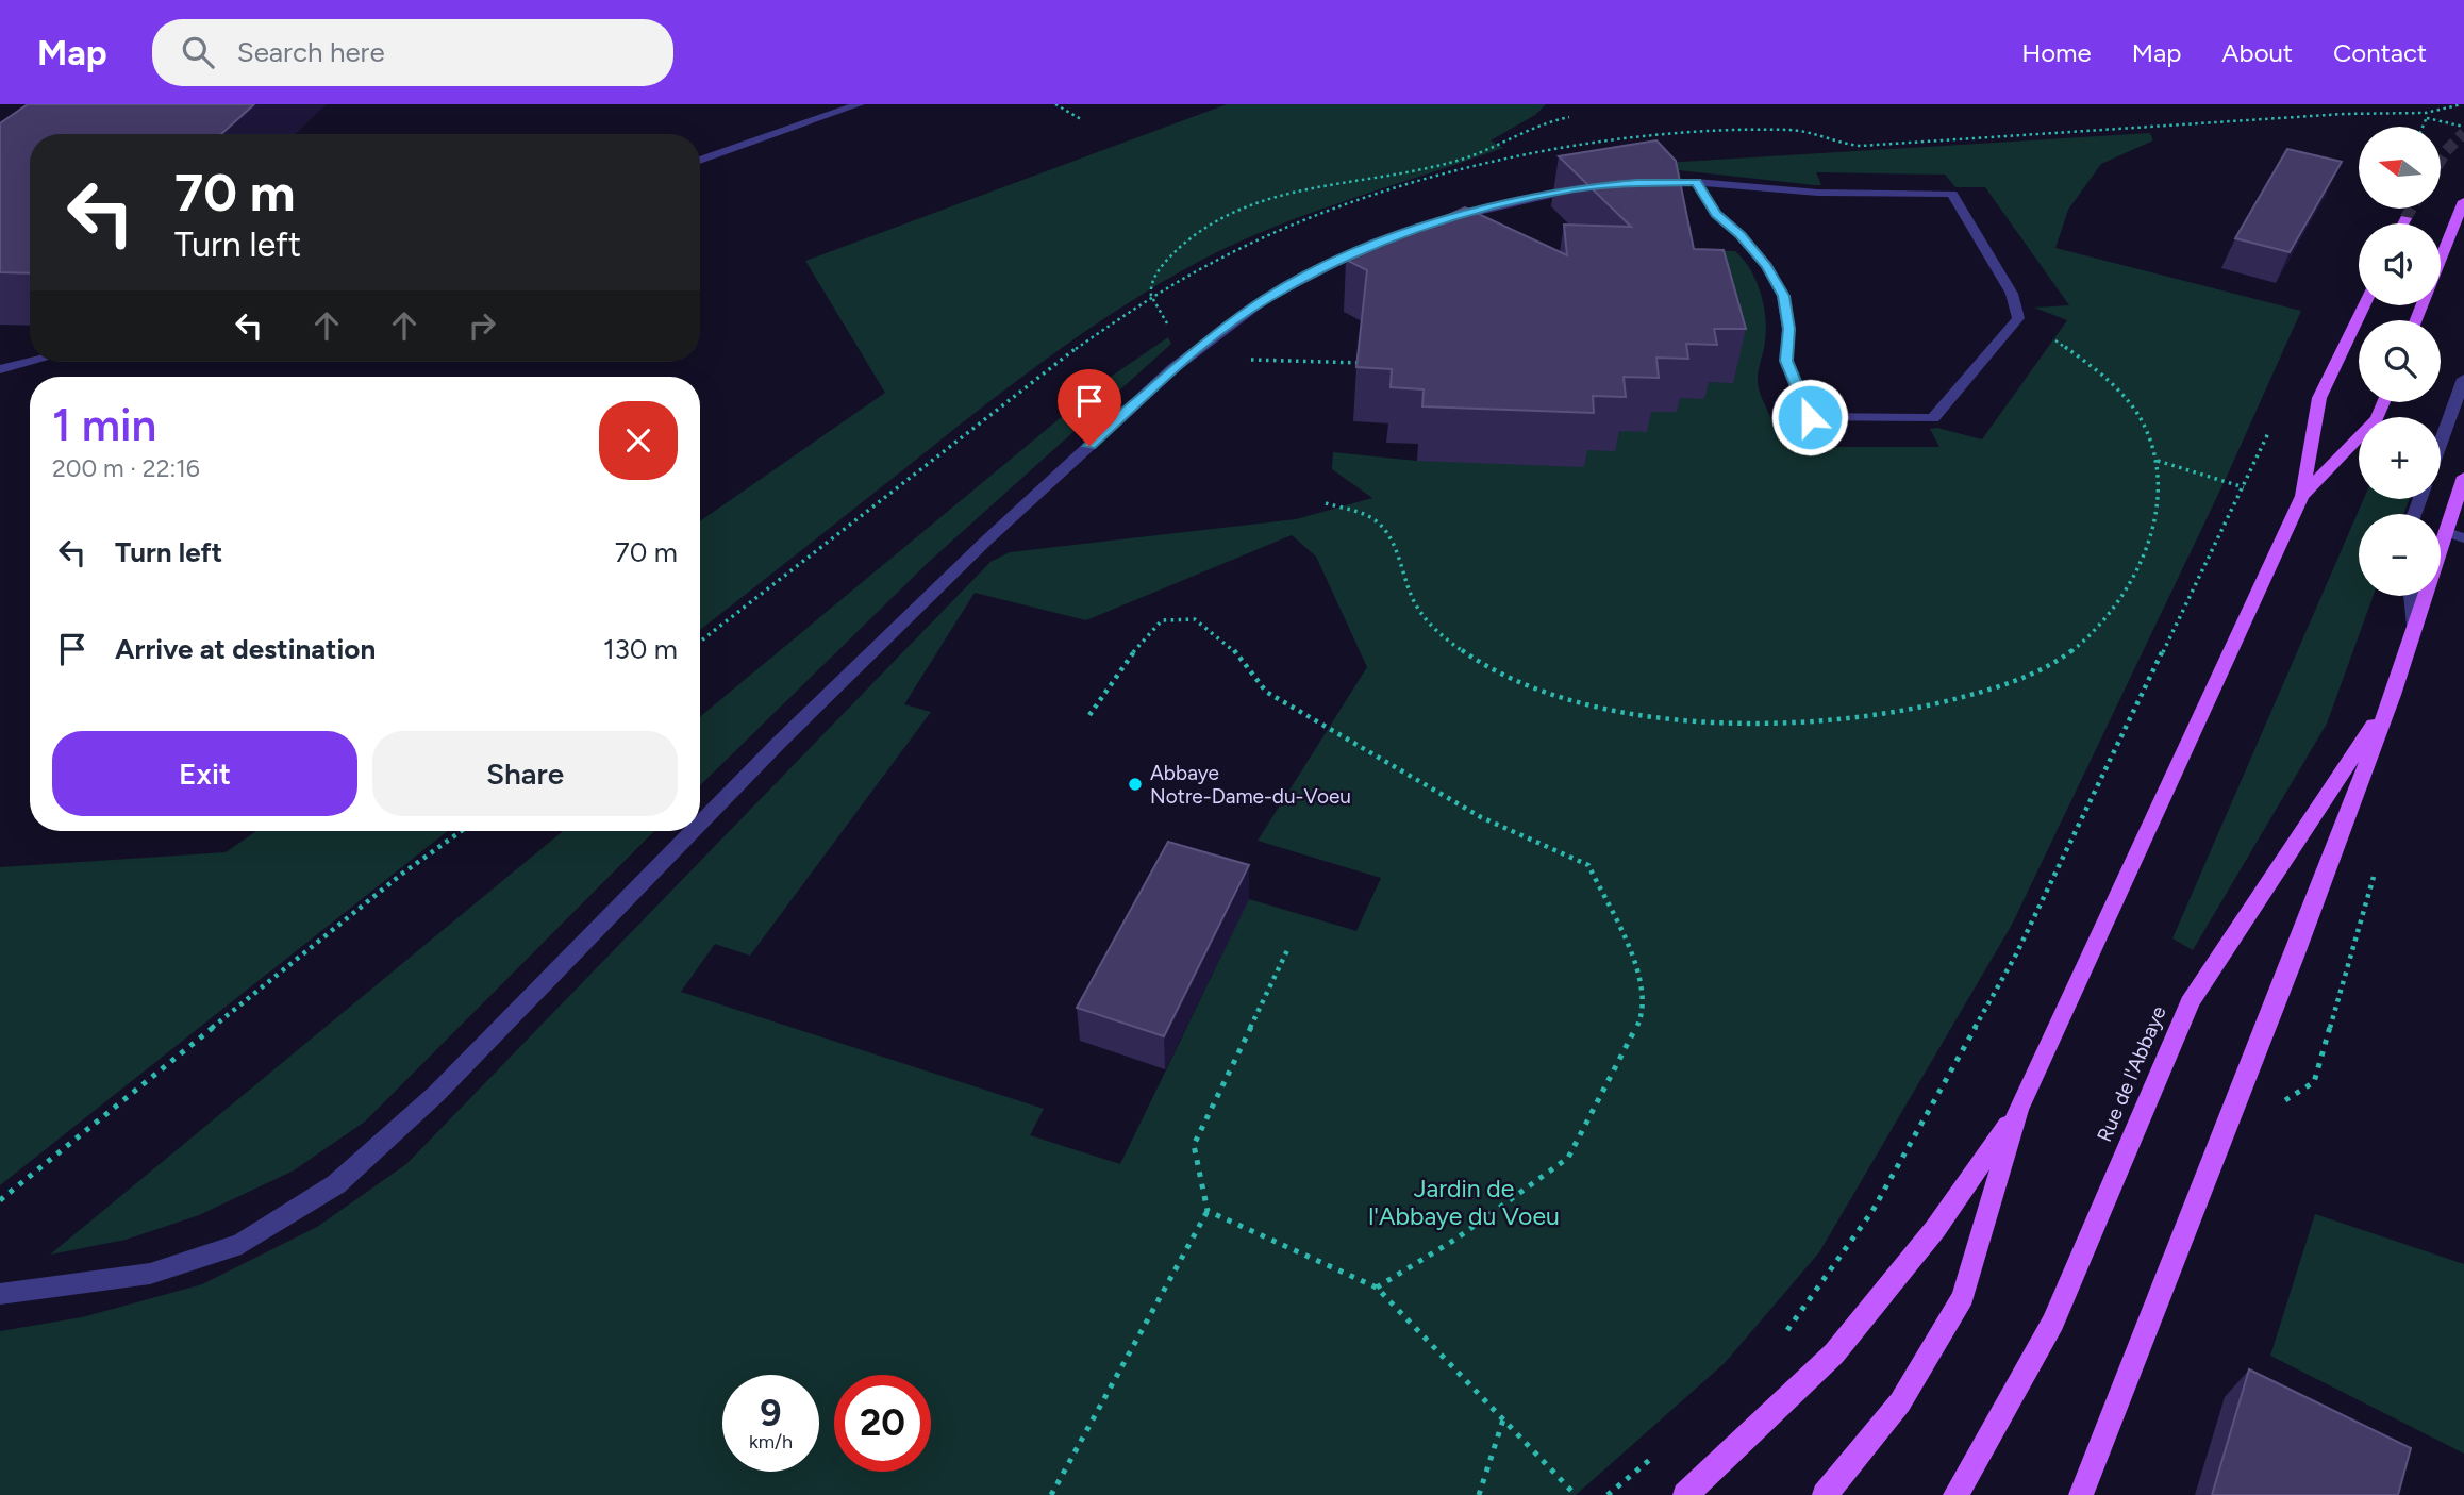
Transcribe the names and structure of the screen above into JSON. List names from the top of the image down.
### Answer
{
  "streets": {
    "main road": ["Rue de l'Abbaye"]
  },
  "parks": ["Jardin de l'Abbaye du Voeu"],
  "places": ["Abbaye Notre-Dame-du-Voeu"],
  "north": "left",
  "page": {
    "header": "Map",
    "search": "Search here",
    "nav": [
      "Home",
      "Map",
      "About",
      "Contact"
    ],
    "map_buttons": ["+", "−"],
    "turn": ["70 m", "Turn left"],
    "heading": ["1 min", "200 m · 22:16"],
    "list": [
      {
        "name": "Turn left",
        "value": "70 m"
      },
      {
        "name": "Arrive at destination",
        "value": "130 m"
      }
    ],
    "buttons": ["Exit", "Share"],
    "speed": "9 km/h",
    "limit": "20"
  }
}
